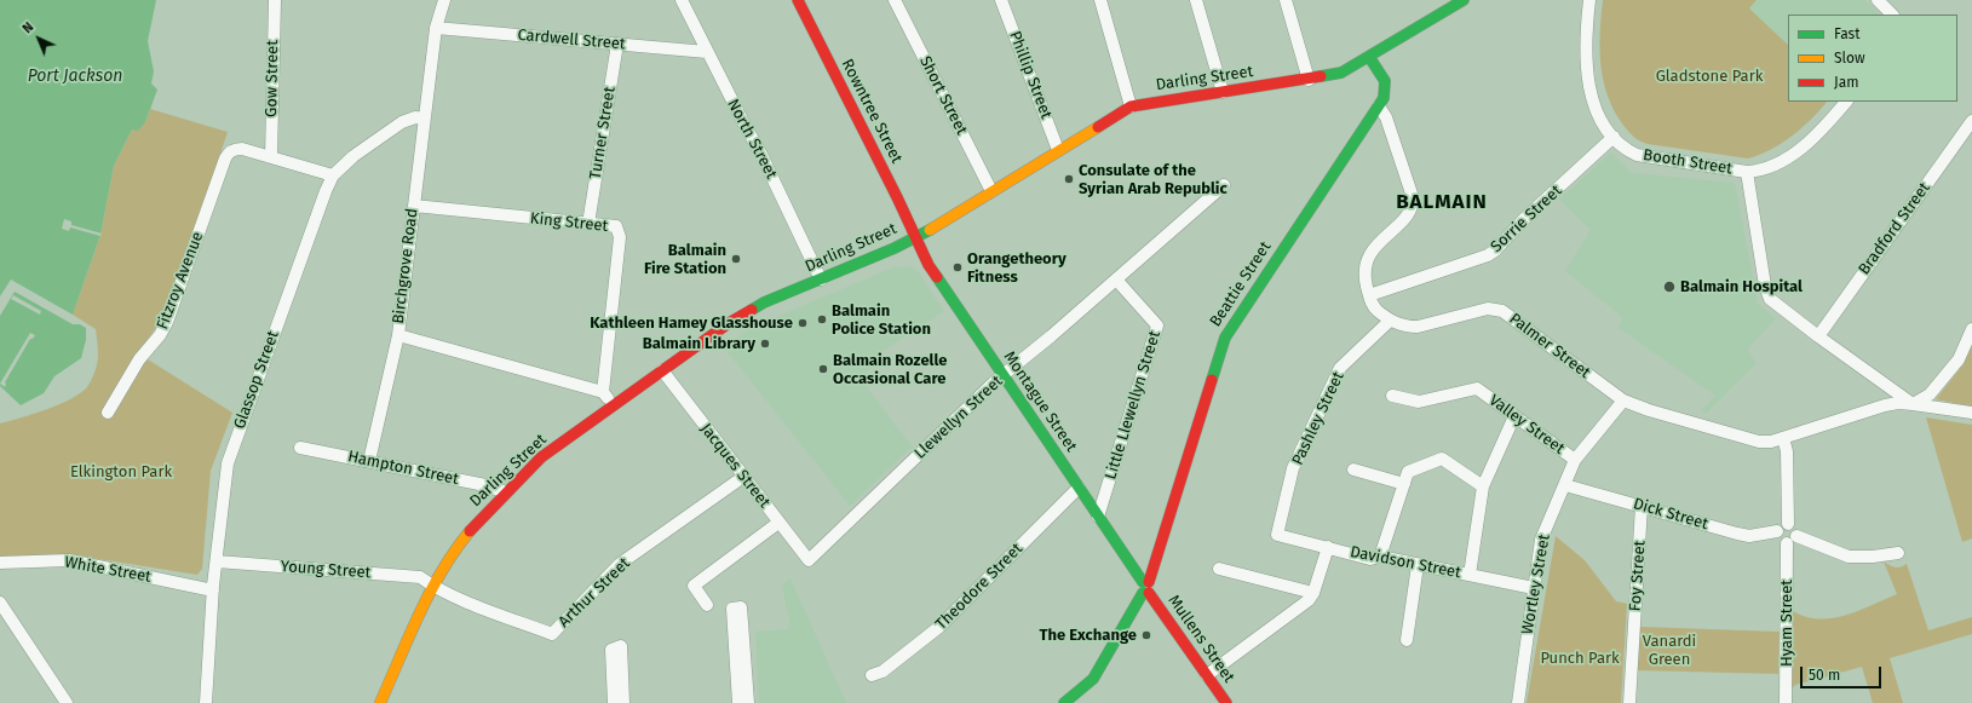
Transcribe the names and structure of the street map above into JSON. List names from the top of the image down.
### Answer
{
  "streets": {
    "street": [
      "Cardwell Street",
      "Phillip Street",
      "Gow Street",
      "Darling Street",
      "Short Street",
      "Rowntree Street",
      "Turner Street",
      "North Street",
      "Booth Street",
      "Sorrie Street",
      "King Street",
      "Bradford Street",
      "Birchgrove Road",
      "Fitzroy Avenue",
      "Beattie Street",
      "Palmer Street",
      "Glassop Street",
      "Montague Street",
      "Little Llewellyn Street",
      "Llewellyn Street",
      "Pashley Street",
      "Valley Street",
      "Jacques Street",
      "Hampton Street",
      "Dick Street",
      "Davidson Street",
      "White Street",
      "Young Street",
      "Foy Street",
      "Wortley Street",
      "Theodore Street",
      "Arthur Street",
      "Hyam Street",
      "Mullens Street"
    ]
  },
  "crossings": [
    ["Cardwell Street", "Turner Street"],
    ["Cardwell Street", "North Street"],
    ["Cardwell Street", "Birchgrove Road"],
    ["Phillip Street", "Darling Street"],
    ["Gow Street", "Fitzroy Avenue"],
    ["Darling Street", "Short Street"],
    ["Darling Street", "Rowntree Street"],
    ["Darling Street", "North Street"],
    ["Darling Street", "Beattie Street"],
    ["Darling Street", "Montague Street"],
    ["Darling Street", "Jacques Street"],
    ["Darling Street", "Hampton Street"],
    ["Darling Street", "Young Street"],
    ["Darling Street", "Arthur Street"],
    ["Rowntree Street", "Montague Street"],
    ["Turner Street", "King Street"],
    ["Booth Street", "Sorrie Street"],
    ["Booth Street", "Bradford Street"],
    ["Booth Street", "Palmer Street"],
    ["Sorrie Street", "Palmer Street"],
    ["King Street", "Birchgrove Road"],
    ["Birchgrove Road", "Glassop Street"],
    ["Beattie Street", "Palmer Street"],
    ["Beattie Street", "Montague Street"],
    ["Beattie Street", "Mullens Street"],
    ["Palmer Street", "Pashley Street"],
    ["Palmer Street", "Wortley Street"],
    ["Glassop Street", "White Street"],
    ["Glassop Street", "Young Street"],
    ["Montague Street", "Little Llewellyn Street"],
    ["Montague Street", "Llewellyn Street"],
    ["Montague Street", "Theodore Street"],
    ["Montague Street", "Mullens Street"],
    ["Little Llewellyn Street", "Llewellyn Street"],
    ["Llewellyn Street", "Jacques Street"],
    ["Pashley Street", "Davidson Street"],
    ["Valley Street", "Wortley Street"],
    ["Jacques Street", "Arthur Street"],
    ["Dick Street", "Foy Street"],
    ["Dick Street", "Wortley Street"],
    ["Davidson Street", "Wortley Street"],
    ["Young Street", "Arthur Street"]
  ],
  "districts": ["BALMAIN"],
  "water": ["Port Jackson"],
  "parks": [
    "Gladstone Park",
    "Elkington Park",
    "Vanardi Green",
    "Punch Park"
  ],
  "places": [
    "Consulate of the Syrian Arab Republic",
    "Balmain Fire Station",
    "Orangetheory Fitness",
    "Balmain Hospital",
    "Balmain Police Station",
    "Kathleen Hamey Glasshouse",
    "Balmain Library",
    "Balmain Rozelle Occasional Care",
    "The Exchange"
  ],
  "legend": ["Fast", "Slow", "Jam"],
  "scale_bar": "50 m",
  "north": "top left"
}
